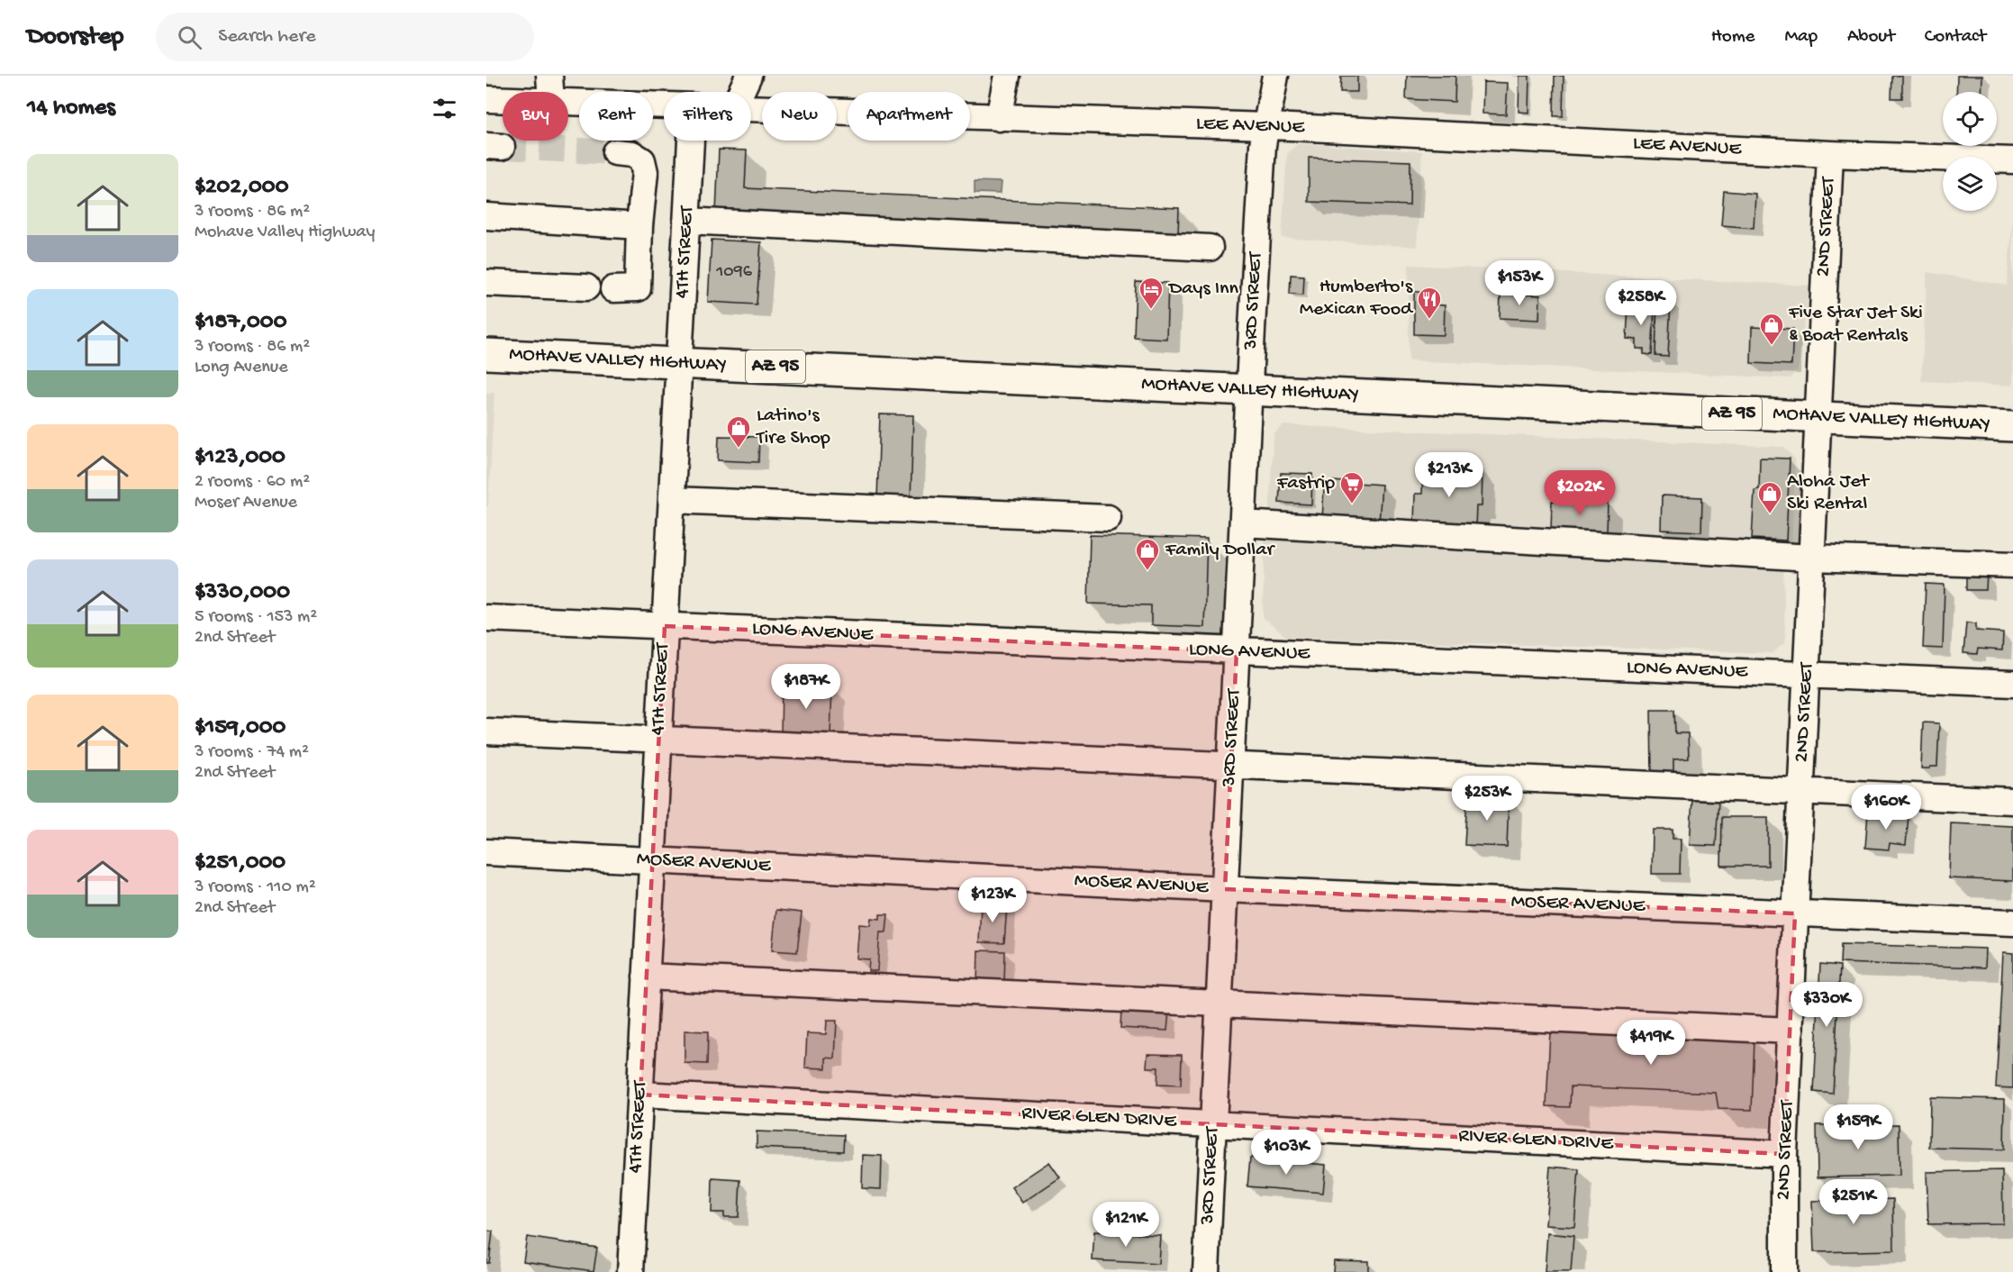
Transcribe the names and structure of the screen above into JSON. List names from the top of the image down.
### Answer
{
  "streets": {
    "highway": ["MOHAVE VALLEY HIGHWAY", "AZ 95"],
    "street": [
      "LEE AVENUE",
      "2ND STREET",
      "4TH STREET",
      "3RD STREET",
      "LONG AVENUE",
      "MOSER AVENUE",
      "RIVER GLEN DRIVE"
    ]
  },
  "crossings": [
    ["LEE AVENUE", "2ND STREET"],
    ["LEE AVENUE", "3RD STREET"],
    ["2ND STREET", "MOHAVE VALLEY HIGHWAY"],
    ["2ND STREET", "LONG AVENUE"],
    ["2ND STREET", "MOSER AVENUE"],
    ["2ND STREET", "RIVER GLEN DRIVE"],
    ["4TH STREET", "MOHAVE VALLEY HIGHWAY"],
    ["4TH STREET", "LONG AVENUE"],
    ["4TH STREET", "MOSER AVENUE"],
    ["4TH STREET", "RIVER GLEN DRIVE"],
    ["3RD STREET", "MOHAVE VALLEY HIGHWAY"],
    ["3RD STREET", "LONG AVENUE"],
    ["3RD STREET", "MOSER AVENUE"],
    ["3RD STREET", "RIVER GLEN DRIVE"]
  ],
  "places": {
    "hotel": ["Days Inn"],
    "restaurant": ["Humberto's Mexican Food"],
    "shop": [
      "Five Star Jet Ski & Boat Rentals",
      "Latino's Tire Shop",
      "Aloha Jet Ski Rental",
      "Family Dollar"
    ],
    "supermarket": ["Fastrip"]
  },
  "house_numbers": ["1096"],
  "page": {
    "header": "Doorstep",
    "search": "Search here",
    "nav": [
      "Home",
      "Map",
      "About",
      "Contact"
    ],
    "heading": "14 homes",
    "chip": [
      "Buy",
      "Rent",
      "Filters",
      "New",
      "Apartment"
    ],
    "list": [
      {
        "name": "$202,000",
        "note": "3 rooms · 86 m² · Mohave Valley Highway"
      },
      {
        "name": "$187,000",
        "note": "3 rooms · 86 m² · Long Avenue"
      },
      {
        "name": "$123,000",
        "note": "2 rooms · 60 m² · Moser Avenue"
      },
      {
        "name": "$330,000",
        "note": "5 rooms · 153 m² · 2nd Street"
      },
      {
        "name": "$159,000",
        "note": "3 rooms · 74 m² · 2nd Street"
      },
      {
        "name": "$251,000",
        "note": "3 rooms · 110 m² · 2nd Street"
      }
    ],
    "price": [
      "$153K",
      "$258K",
      "$213K",
      "$202K",
      "$187K",
      "$253K",
      "$160K",
      "$123K",
      "$330K",
      "$419K",
      "$159K",
      "$103K",
      "$251K",
      "$121K"
    ]
  }
}
